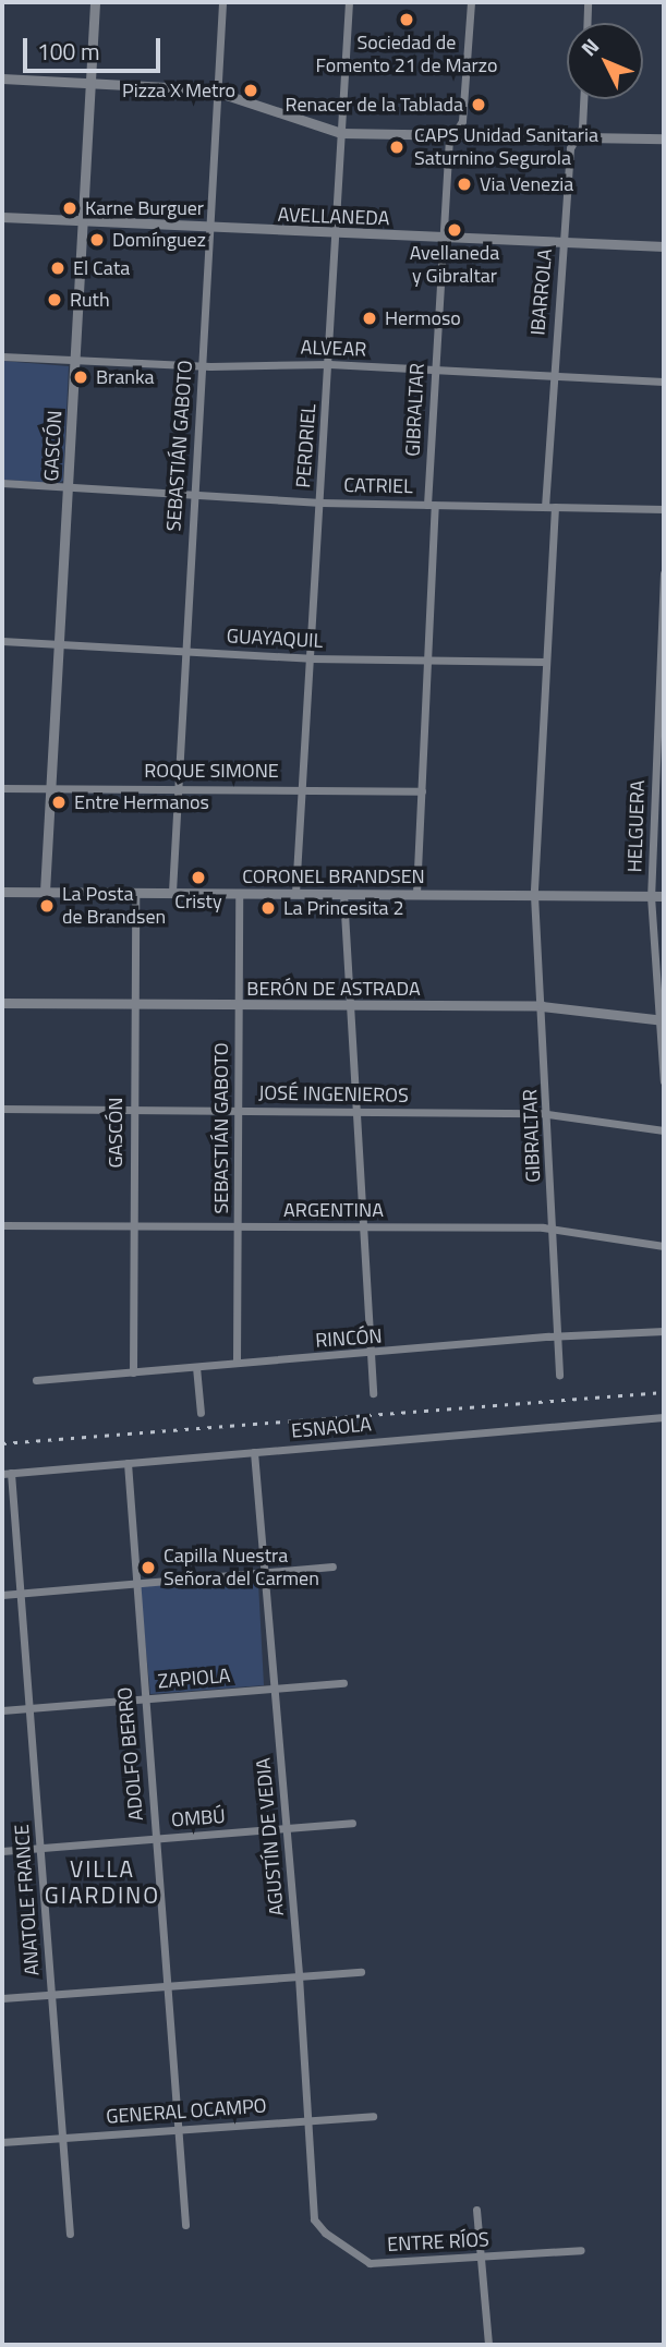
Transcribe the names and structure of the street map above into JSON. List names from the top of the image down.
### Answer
{
  "streets": {
    "street": [
      "AVELLANEDA",
      "IBARROLA",
      "ALVEAR",
      "GIBRALTAR",
      "GASCÓN",
      "SEBASTIÁN GABOTO",
      "PERDRIEL",
      "CATRIEL",
      "GUAYAQUIL",
      "ROQUE SIMONE",
      "HELGUERA",
      "CORONEL BRANDSEN",
      "BERÓN DE ASTRADA",
      "JOSÉ INGENIEROS",
      "ARGENTINA",
      "RINCÓN",
      "ESNAOLA",
      "ZAPIOLA",
      "ADOLFO BERRO",
      "OMBÚ",
      "AGUSTÍN DE VEDIA",
      "ANATOLE FRANCE",
      "GENERAL OCAMPO",
      "ENTRE RÍOS"
    ]
  },
  "crossings": [
    ["AVELLANEDA", "IBARROLA"],
    ["AVELLANEDA", "GIBRALTAR"],
    ["AVELLANEDA", "GASCÓN"],
    ["AVELLANEDA", "SEBASTIÁN GABOTO"],
    ["AVELLANEDA", "PERDRIEL"],
    ["IBARROLA", "ALVEAR"],
    ["IBARROLA", "GIBRALTAR"],
    ["IBARROLA", "CATRIEL"],
    ["IBARROLA", "GUAYAQUIL"],
    ["IBARROLA", "CORONEL BRANDSEN"],
    ["ALVEAR", "GIBRALTAR"],
    ["ALVEAR", "GASCÓN"],
    ["ALVEAR", "SEBASTIÁN GABOTO"],
    ["ALVEAR", "PERDRIEL"],
    ["GIBRALTAR", "CATRIEL"],
    ["GIBRALTAR", "GUAYAQUIL"],
    ["GIBRALTAR", "ROQUE SIMONE"],
    ["GIBRALTAR", "CORONEL BRANDSEN"],
    ["GIBRALTAR", "BERÓN DE ASTRADA"],
    ["GIBRALTAR", "JOSÉ INGENIEROS"],
    ["GIBRALTAR", "ARGENTINA"],
    ["GIBRALTAR", "RINCÓN"],
    ["GASCÓN", "CATRIEL"],
    ["GASCÓN", "GUAYAQUIL"],
    ["GASCÓN", "ROQUE SIMONE"],
    ["GASCÓN", "CORONEL BRANDSEN"],
    ["GASCÓN", "BERÓN DE ASTRADA"],
    ["GASCÓN", "JOSÉ INGENIEROS"],
    ["GASCÓN", "ARGENTINA"],
    ["GASCÓN", "RINCÓN"],
    ["SEBASTIÁN GABOTO", "CATRIEL"],
    ["SEBASTIÁN GABOTO", "GUAYAQUIL"],
    ["SEBASTIÁN GABOTO", "ROQUE SIMONE"],
    ["SEBASTIÁN GABOTO", "CORONEL BRANDSEN"],
    ["SEBASTIÁN GABOTO", "BERÓN DE ASTRADA"],
    ["SEBASTIÁN GABOTO", "JOSÉ INGENIEROS"],
    ["SEBASTIÁN GABOTO", "ARGENTINA"],
    ["SEBASTIÁN GABOTO", "RINCÓN"],
    ["PERDRIEL", "CATRIEL"],
    ["PERDRIEL", "GUAYAQUIL"],
    ["PERDRIEL", "ROQUE SIMONE"],
    ["PERDRIEL", "CORONEL BRANDSEN"],
    ["HELGUERA", "CORONEL BRANDSEN"],
    ["HELGUERA", "BERÓN DE ASTRADA"],
    ["ESNAOLA", "ADOLFO BERRO"],
    ["ESNAOLA", "AGUSTÍN DE VEDIA"],
    ["ESNAOLA", "ANATOLE FRANCE"],
    ["ZAPIOLA", "ADOLFO BERRO"],
    ["ZAPIOLA", "AGUSTÍN DE VEDIA"],
    ["ZAPIOLA", "ANATOLE FRANCE"],
    ["ADOLFO BERRO", "OMBÚ"],
    ["ADOLFO BERRO", "GENERAL OCAMPO"],
    ["OMBÚ", "AGUSTÍN DE VEDIA"],
    ["OMBÚ", "ANATOLE FRANCE"],
    ["AGUSTÍN DE VEDIA", "GENERAL OCAMPO"],
    ["AGUSTÍN DE VEDIA", "ENTRE RÍOS"],
    ["ANATOLE FRANCE", "GENERAL OCAMPO"]
  ],
  "districts": ["VILLA GIARDINO"],
  "places": [
    "Sociedad de Fomento 21 de Marzo",
    "Pizza X Metro",
    "Renacer de la Tablada",
    "CAPS Unidad Sanitaria Saturnino Segurola",
    "Via Venezia",
    "Karne Burguer",
    "Avellaneda y Gibraltar",
    "Domínguez",
    "El Cata",
    "Ruth",
    "Hermoso",
    "Branka",
    "Entre Hermanos",
    "Cristy",
    "La Posta de Brandsen",
    "La Princesita 2",
    "Capilla Nuestra Señora del Carmen"
  ],
  "scale_bar": "100 m",
  "north": "top left"
}
